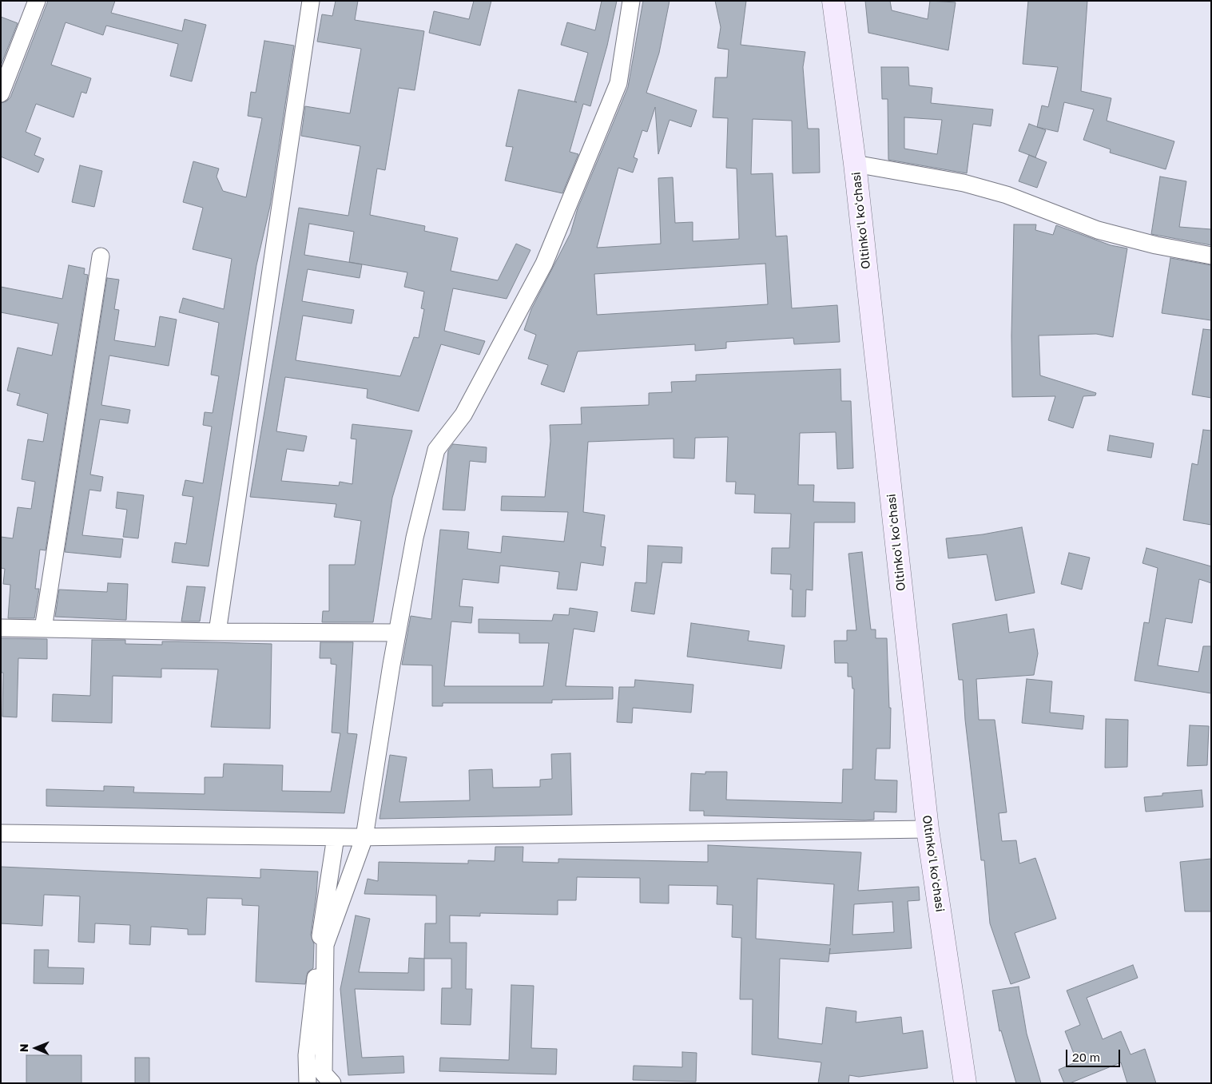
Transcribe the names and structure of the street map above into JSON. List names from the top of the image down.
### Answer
{
  "streets": {
    "main road": ["Oltinkoʻl koʻchasi"]
  },
  "scale_bar": "20 m",
  "north": "left"
}
